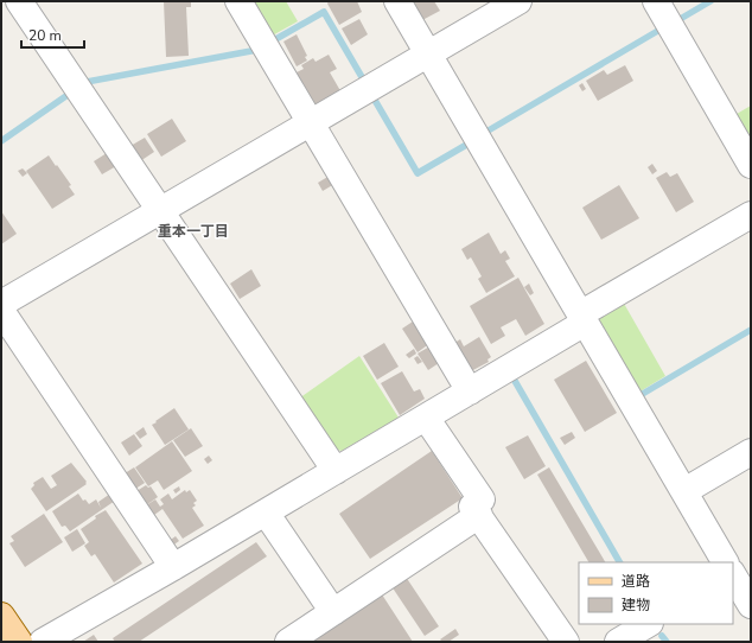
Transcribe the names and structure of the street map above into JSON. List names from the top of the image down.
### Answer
{
  "districts": ["重本一丁目"],
  "legend": ["道路", "建物"],
  "scale_bar": "20 m"
}
